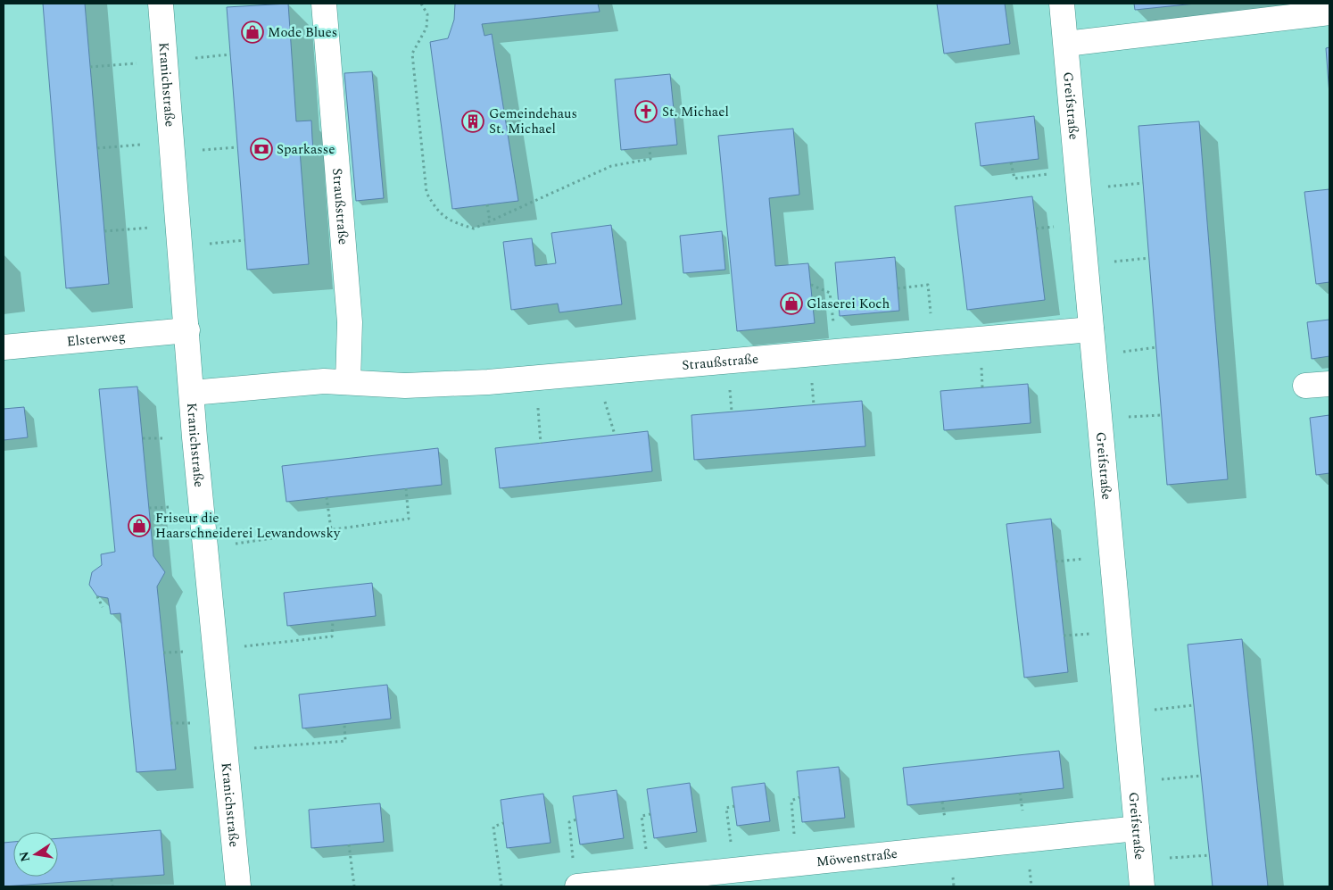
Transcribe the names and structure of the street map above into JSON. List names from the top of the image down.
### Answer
{
  "streets": {
    "street": [
      "Kranichstraße",
      "Greifstraße",
      "Straußstraße",
      "Elsterweg",
      "Möwenstraße"
    ]
  },
  "crossings": [
    ["Kranichstraße", "Straußstraße"],
    ["Kranichstraße", "Elsterweg"],
    ["Greifstraße", "Straußstraße"],
    ["Greifstraße", "Möwenstraße"]
  ],
  "places": {
    "shop": ["Mode Blues", "Glaserei Koch", "Friseur die Haarschneiderei Lewandowsky"],
    "church": ["St. Michael"],
    "building": ["Gemeindehaus St. Michael"],
    "bank": ["Sparkasse"]
  },
  "north": "left"
}
